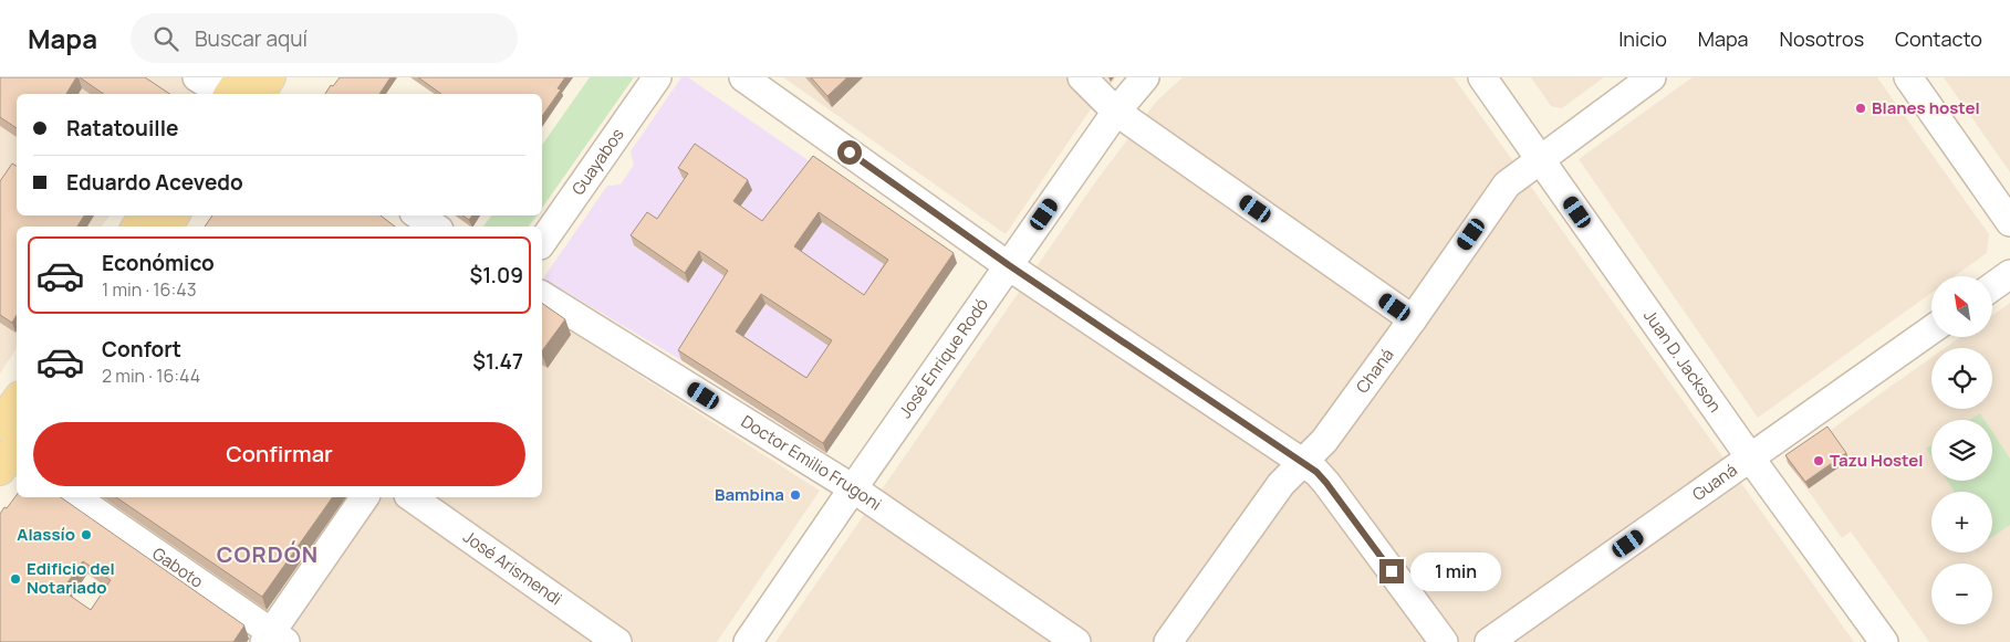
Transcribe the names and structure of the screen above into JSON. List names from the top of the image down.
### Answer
{
  "streets": {
    "street": [
      "Guayabos",
      "José Enrique Rodó",
      "Juan D. Jackson",
      "Chaná",
      "Doctor Emilio Frugoni",
      "Guaná",
      "Gaboto",
      "José Arismendi"
    ]
  },
  "crossings": [
    ["José Enrique Rodó", "Doctor Emilio Frugoni"],
    ["Juan D. Jackson", "Chaná"],
    ["Juan D. Jackson", "Guaná"]
  ],
  "districts": ["CORDÓN"],
  "places": [
    "Blanes hostel",
    "Tazu Hostel",
    "Bambina",
    "Alassío",
    "Edificio del Notariado"
  ],
  "north": "top left",
  "page": {
    "header": "Mapa",
    "search": "Buscar aquí",
    "nav": [
      "Inicio",
      "Mapa",
      "Nosotros",
      "Contacto"
    ],
    "banner": ["Ratatouille", "Eduardo Acevedo"],
    "list": [
      {
        "name": "Económico",
        "note": "1 min · 16:43",
        "value": "$1.09"
      },
      {
        "name": "Confort",
        "note": "2 min · 16:44",
        "value": "$1.47"
      }
    ],
    "map_buttons": ["+", "−"],
    "buttons": "Confirmar",
    "bubble": "1 min"
  }
}
